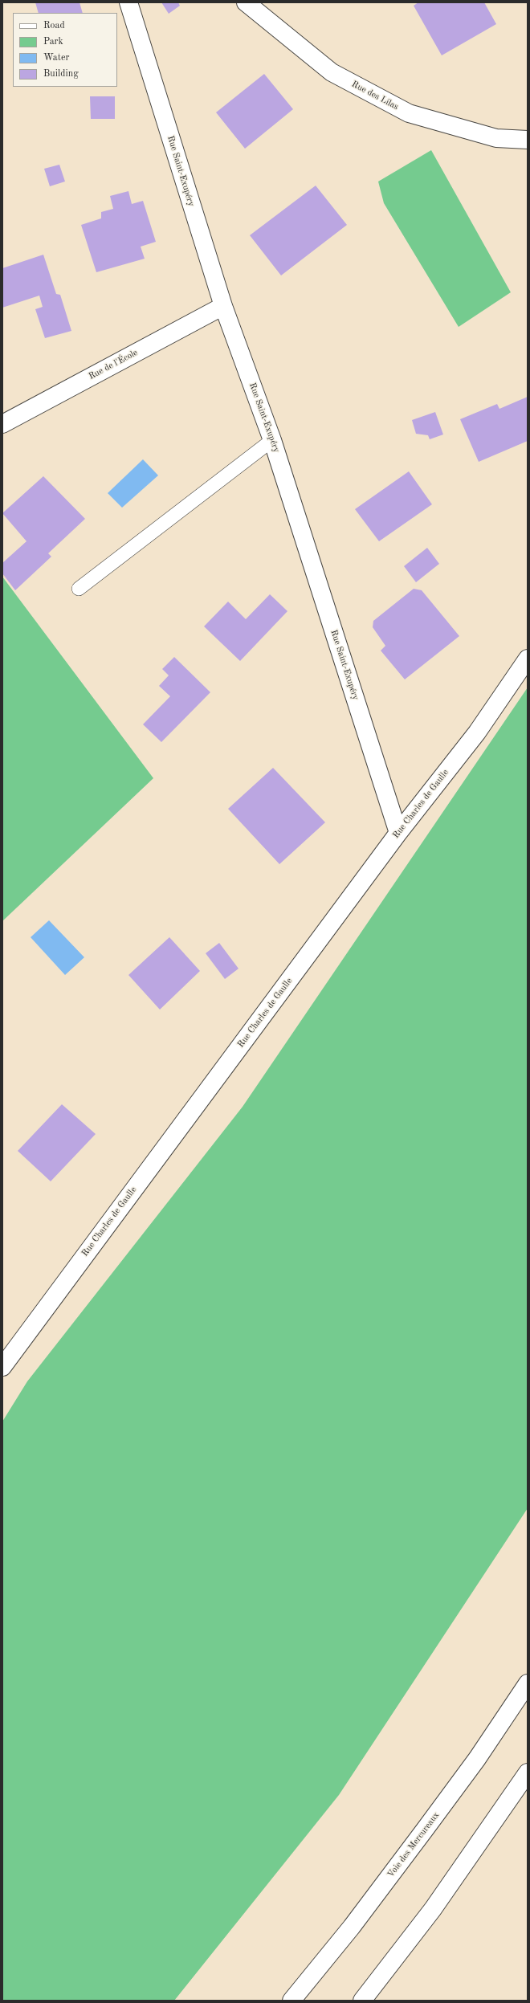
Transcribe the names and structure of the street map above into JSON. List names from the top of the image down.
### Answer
{
  "streets": {
    "main road": [
      "Rue des Lilas",
      "Rue Saint-Exupéry",
      "Rue de l'École",
      "Rue Charles de Gaulle",
      "Voie des Mercureaux"
    ]
  },
  "crossings": [
    ["Rue Saint-Exupéry", "Rue de l'École"],
    ["Rue Saint-Exupéry", "Rue Charles de Gaulle"]
  ],
  "legend": [
    "Road",
    "Park",
    "Water",
    "Building"
  ]
}
